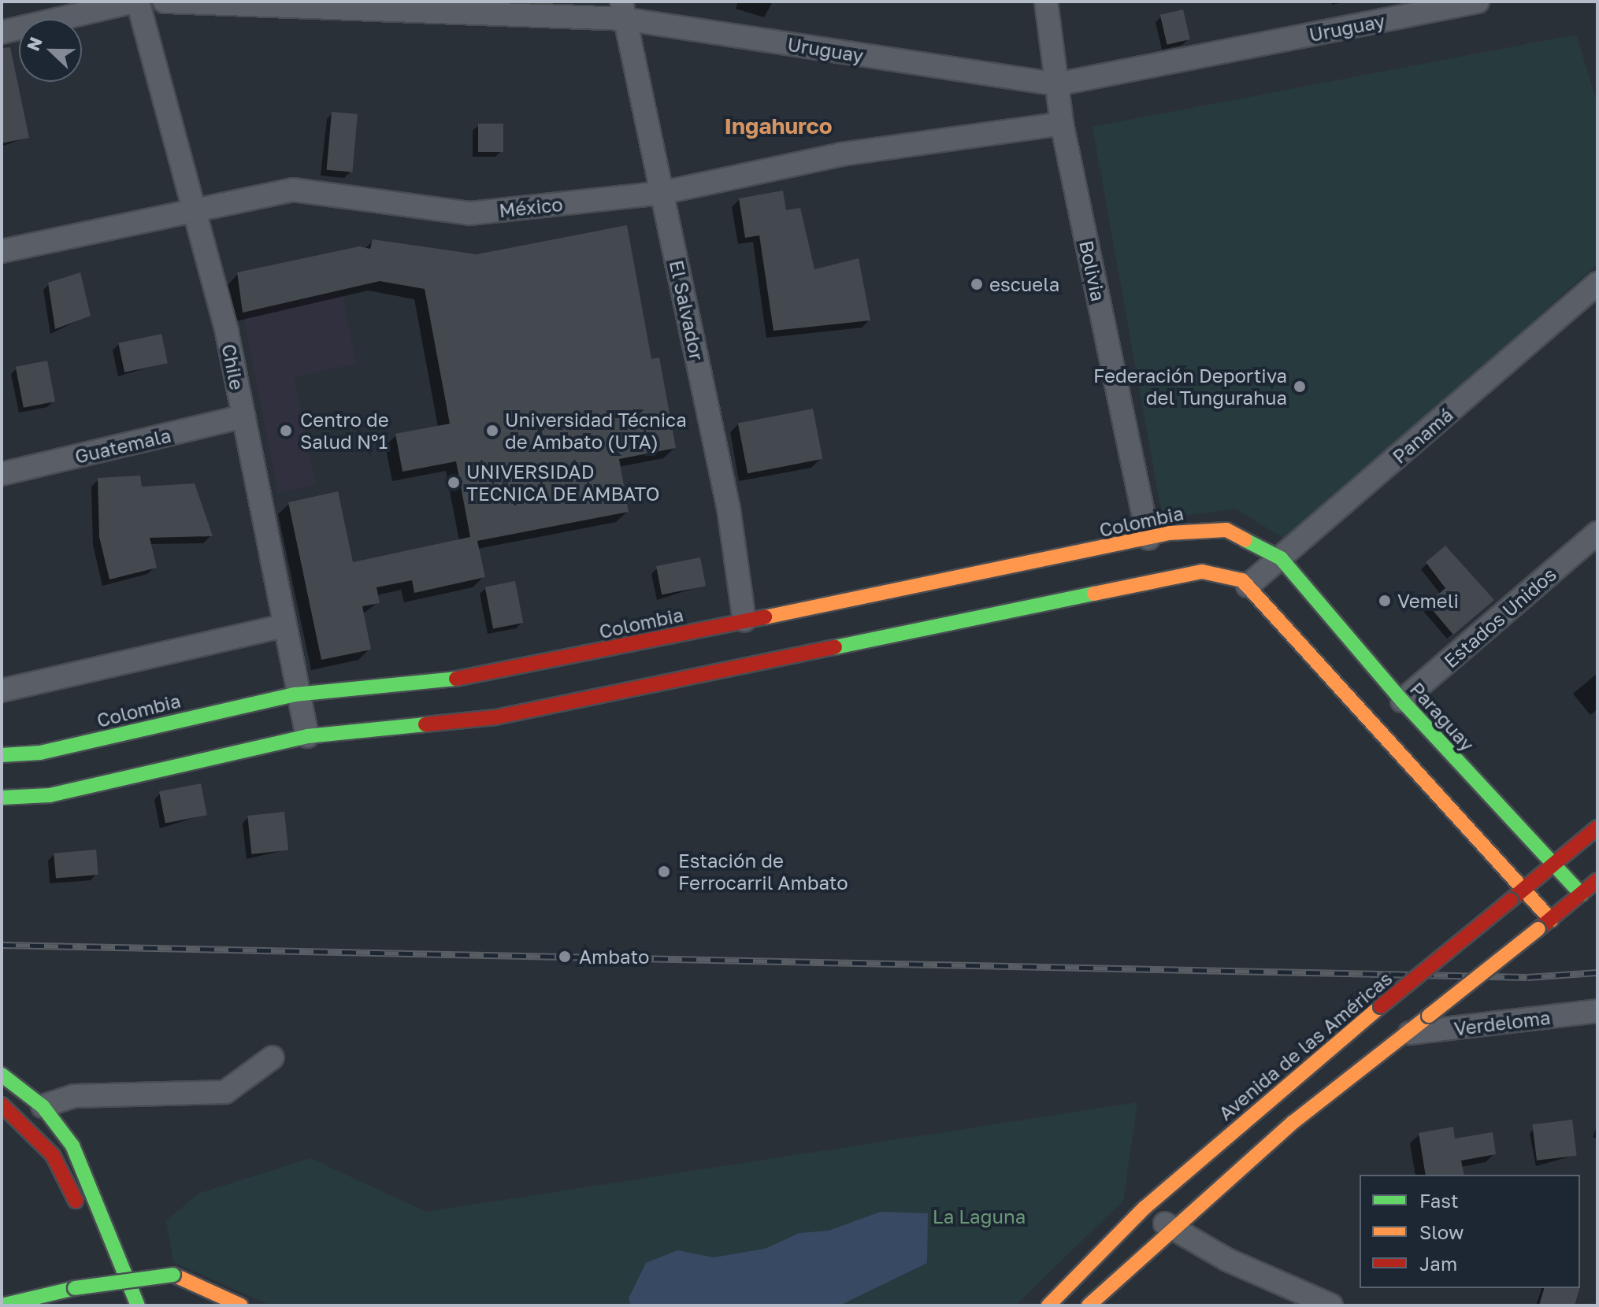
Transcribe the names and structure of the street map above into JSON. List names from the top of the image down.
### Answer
{
  "streets": {
    "main road": ["Colombia", "Paraguay", "Avenida de las Américas"],
    "street": [
      "Uruguay",
      "México",
      "Bolivia",
      "El Salvador",
      "Chile",
      "Panamá",
      "Guatemala",
      "Estados Unidos",
      "Verdeloma"
    ]
  },
  "crossings": [
    ["Uruguay", "Bolivia"],
    ["Uruguay", "El Salvador"],
    ["México", "Bolivia"],
    ["México", "El Salvador"],
    ["México", "Chile"],
    ["Bolivia", "Colombia"],
    ["El Salvador", "Colombia"],
    ["Chile", "Guatemala"],
    ["Chile", "Colombia"],
    ["Panamá", "Colombia"],
    ["Panamá", "Paraguay"],
    ["Colombia", "Paraguay"],
    ["Estados Unidos", "Paraguay"],
    ["Paraguay", "Avenida de las Américas"]
  ],
  "districts": ["Ingahurco"],
  "parks": ["La Laguna"],
  "places": [
    "escuela",
    "Federación Deportiva del Tungurahua",
    "Centro de Salud N°1",
    "Universidad Técnica de Ambato (UTA)",
    "UNIVERSIDAD TECNICA DE AMBATO",
    "Vemeli",
    "Estación de Ferrocarril Ambato",
    "Ambato"
  ],
  "legend": ["Fast", "Slow", "Jam"],
  "north": "left"
}
